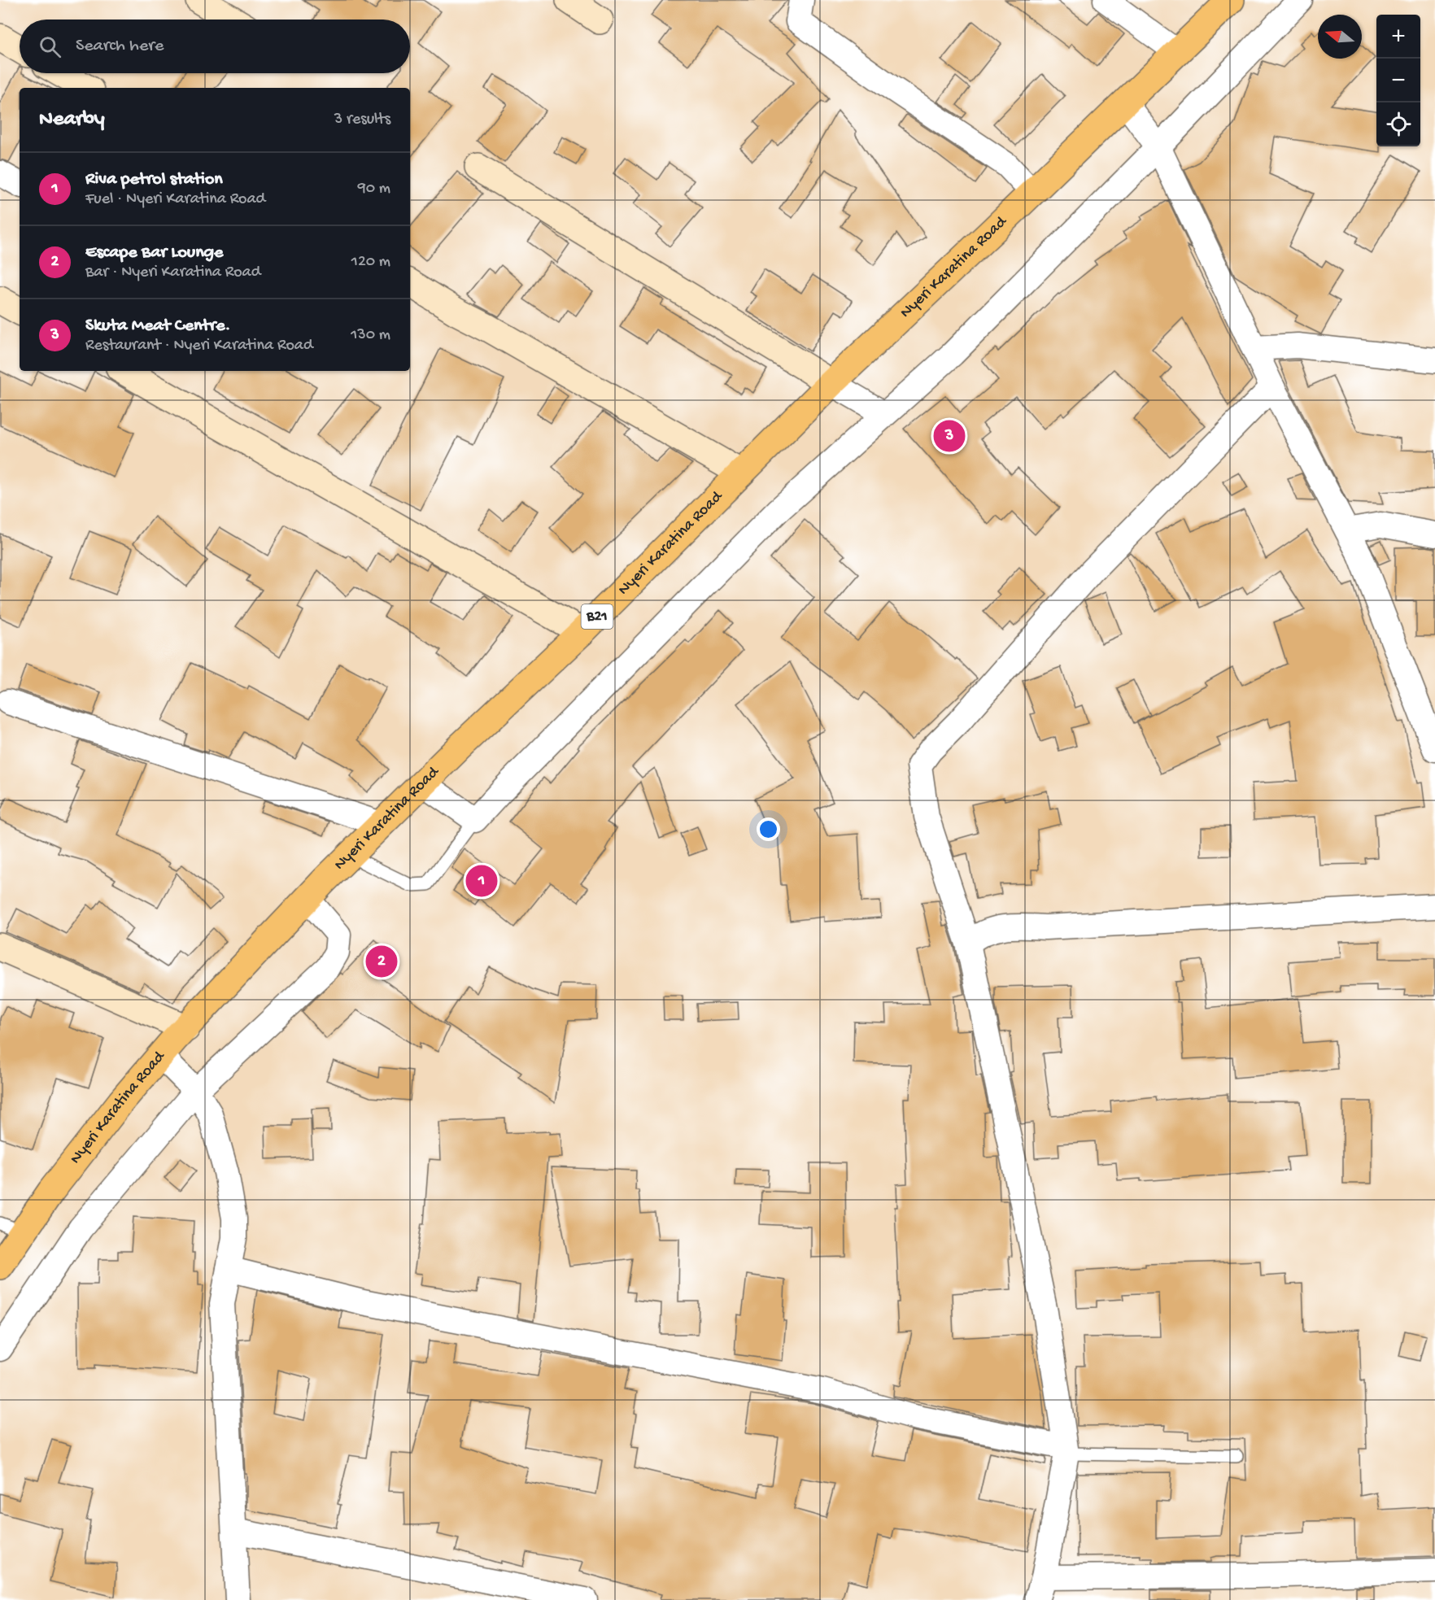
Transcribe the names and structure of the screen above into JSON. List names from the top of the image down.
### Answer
{
  "streets": {
    "highway": ["Nyeri Karatina Road", "B21"]
  },
  "north": "left",
  "page": {
    "map_buttons": ["+", "−"],
    "search": "Search here",
    "heading": ["Nearby", "3 results"],
    "list": [
      {
        "mark": "1",
        "name": "Riva petrol station",
        "note": "Fuel · Nyeri Karatina Road",
        "value": "90 m"
      },
      {
        "mark": "2",
        "name": "Escape Bar Lounge",
        "note": "Bar · Nyeri Karatina Road",
        "value": "120 m"
      },
      {
        "mark": "3",
        "name": "Skuta Meat Centre.",
        "note": "Restaurant · Nyeri Karatina Road",
        "value": "130 m"
      }
    ],
    "pins": ["3", "1", "2"]
  }
}
